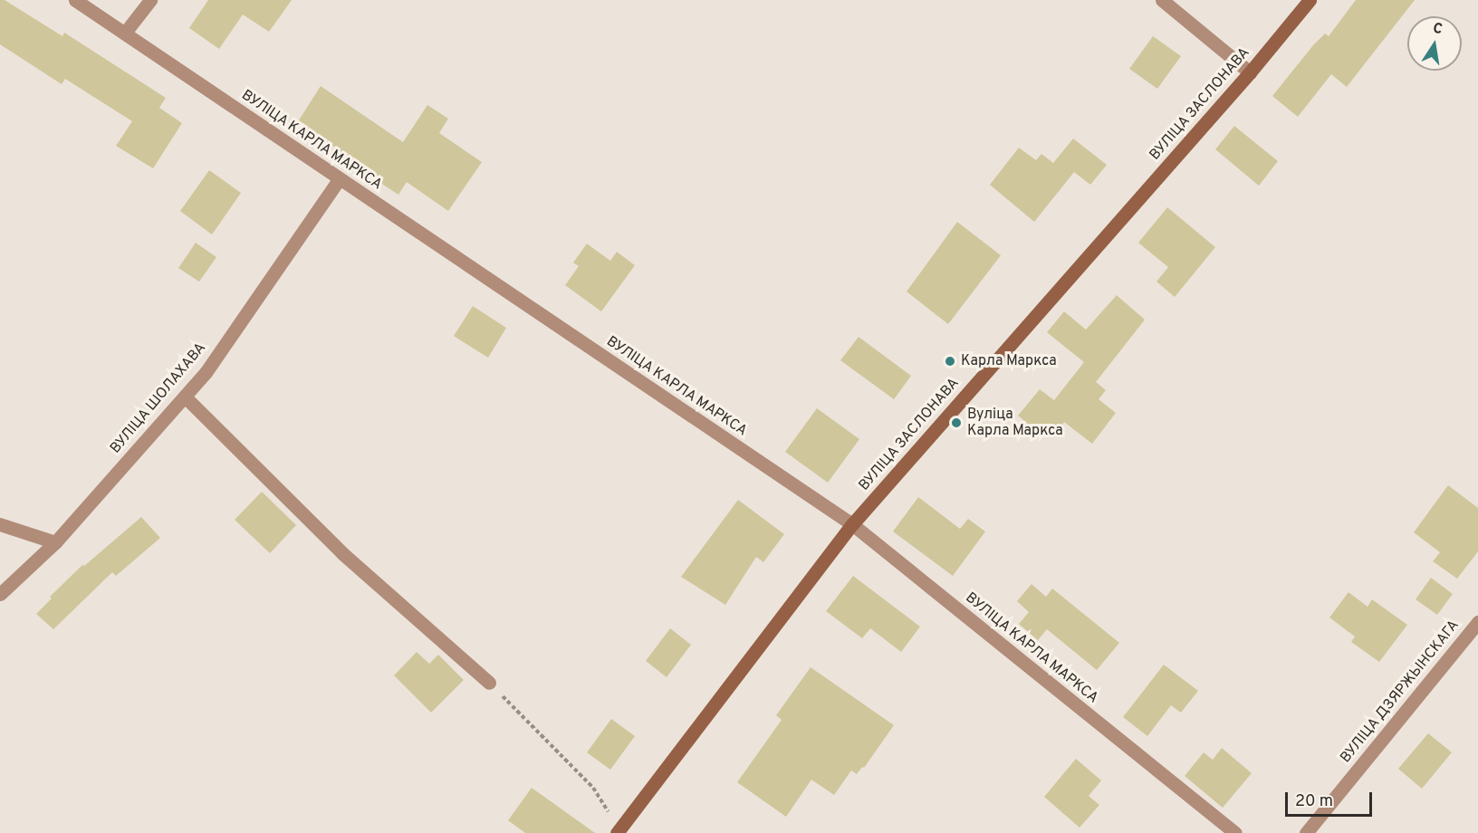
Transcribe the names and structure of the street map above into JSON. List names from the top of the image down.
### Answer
{
  "streets": {
    "street": [
      "ВУЛІЦА ЗАСЛОНАВА",
      "ВУЛІЦА КАРЛА МАРКСА",
      "ВУЛІЦА ШОЛАХАВА",
      "ВУЛІЦА ДЗЯРЖЫНСКАГА"
    ]
  },
  "crossings": [
    ["ВУЛІЦА ЗАСЛОНАВА", "ВУЛІЦА КАРЛА МАРКСА"],
    ["ВУЛІЦА КАРЛА МАРКСА", "ВУЛІЦА ШОЛАХАВА"]
  ],
  "places": ["Карла Маркса", "Вуліца Карла Маркса"],
  "scale_bar": "20 m",
  "north": "top"
}
